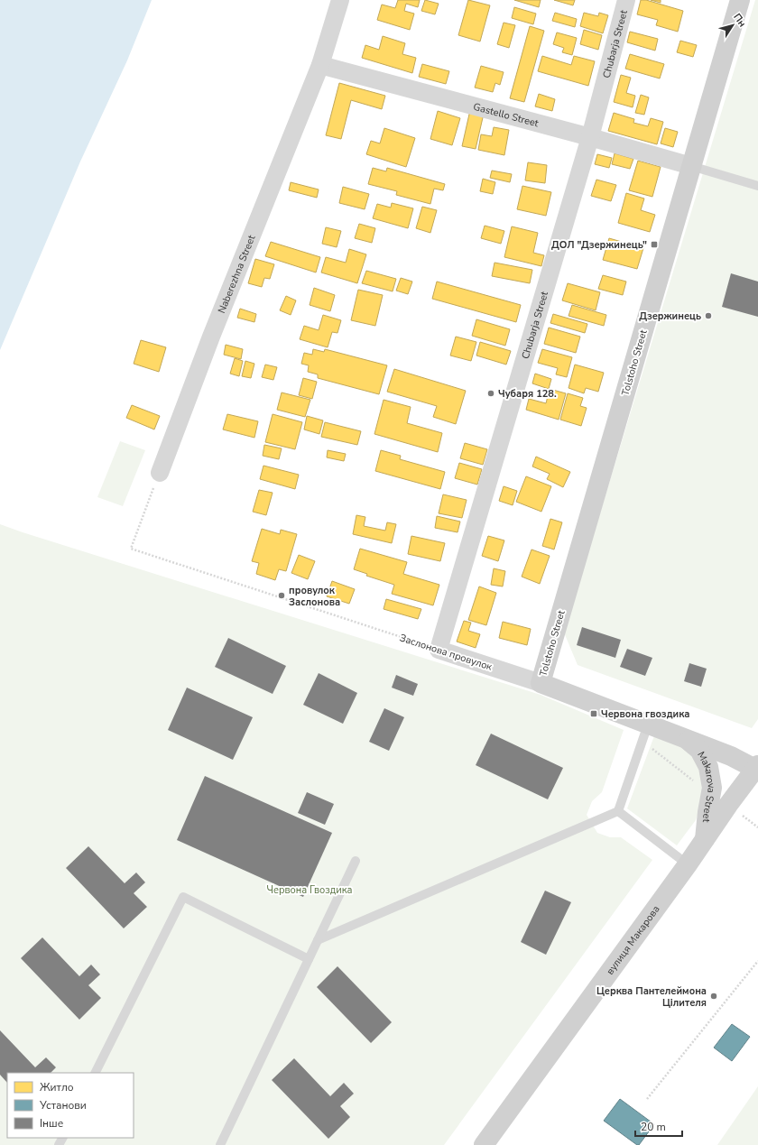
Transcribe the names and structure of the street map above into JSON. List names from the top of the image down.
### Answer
{
  "streets": {
    "main road": [
      "Tolstoho Street",
      "Заслонова провулок",
      "Makarova Street",
      "вулиця Макарова"
    ],
    "street": ["Chubarja Street", "Gastello Street", "Naberezhna Street"]
  },
  "crossings": [
    ["Chubarja Street", "Gastello Street"],
    ["Chubarja Street", "Заслонова провулок"],
    ["Gastello Street", "Naberezhna Street"],
    ["Gastello Street", "Tolstoho Street"],
    ["Naberezhna Street", "Заслонова провулок"],
    ["Tolstoho Street", "Заслонова провулок"],
    ["Заслонова провулок", "Makarova Street"],
    ["Заслонова провулок", "вулиця Макарова"],
    ["Makarova Street", "вулиця Макарова"]
  ],
  "parks": ["Червона Гвоздика"],
  "places": {
    "transit": ["ДОЛ \"Дзержинець\"", "Червона гвоздика"],
    "other": [
      "Дзержинець",
      "Чубаря 128.",
      "провулок Заслонова",
      "Церква Пантелеймона Цілителя"
    ]
  },
  "legend": ["Житло", "Установи", "Інше"],
  "scale_bar": "20 m",
  "north": "top right"
}
